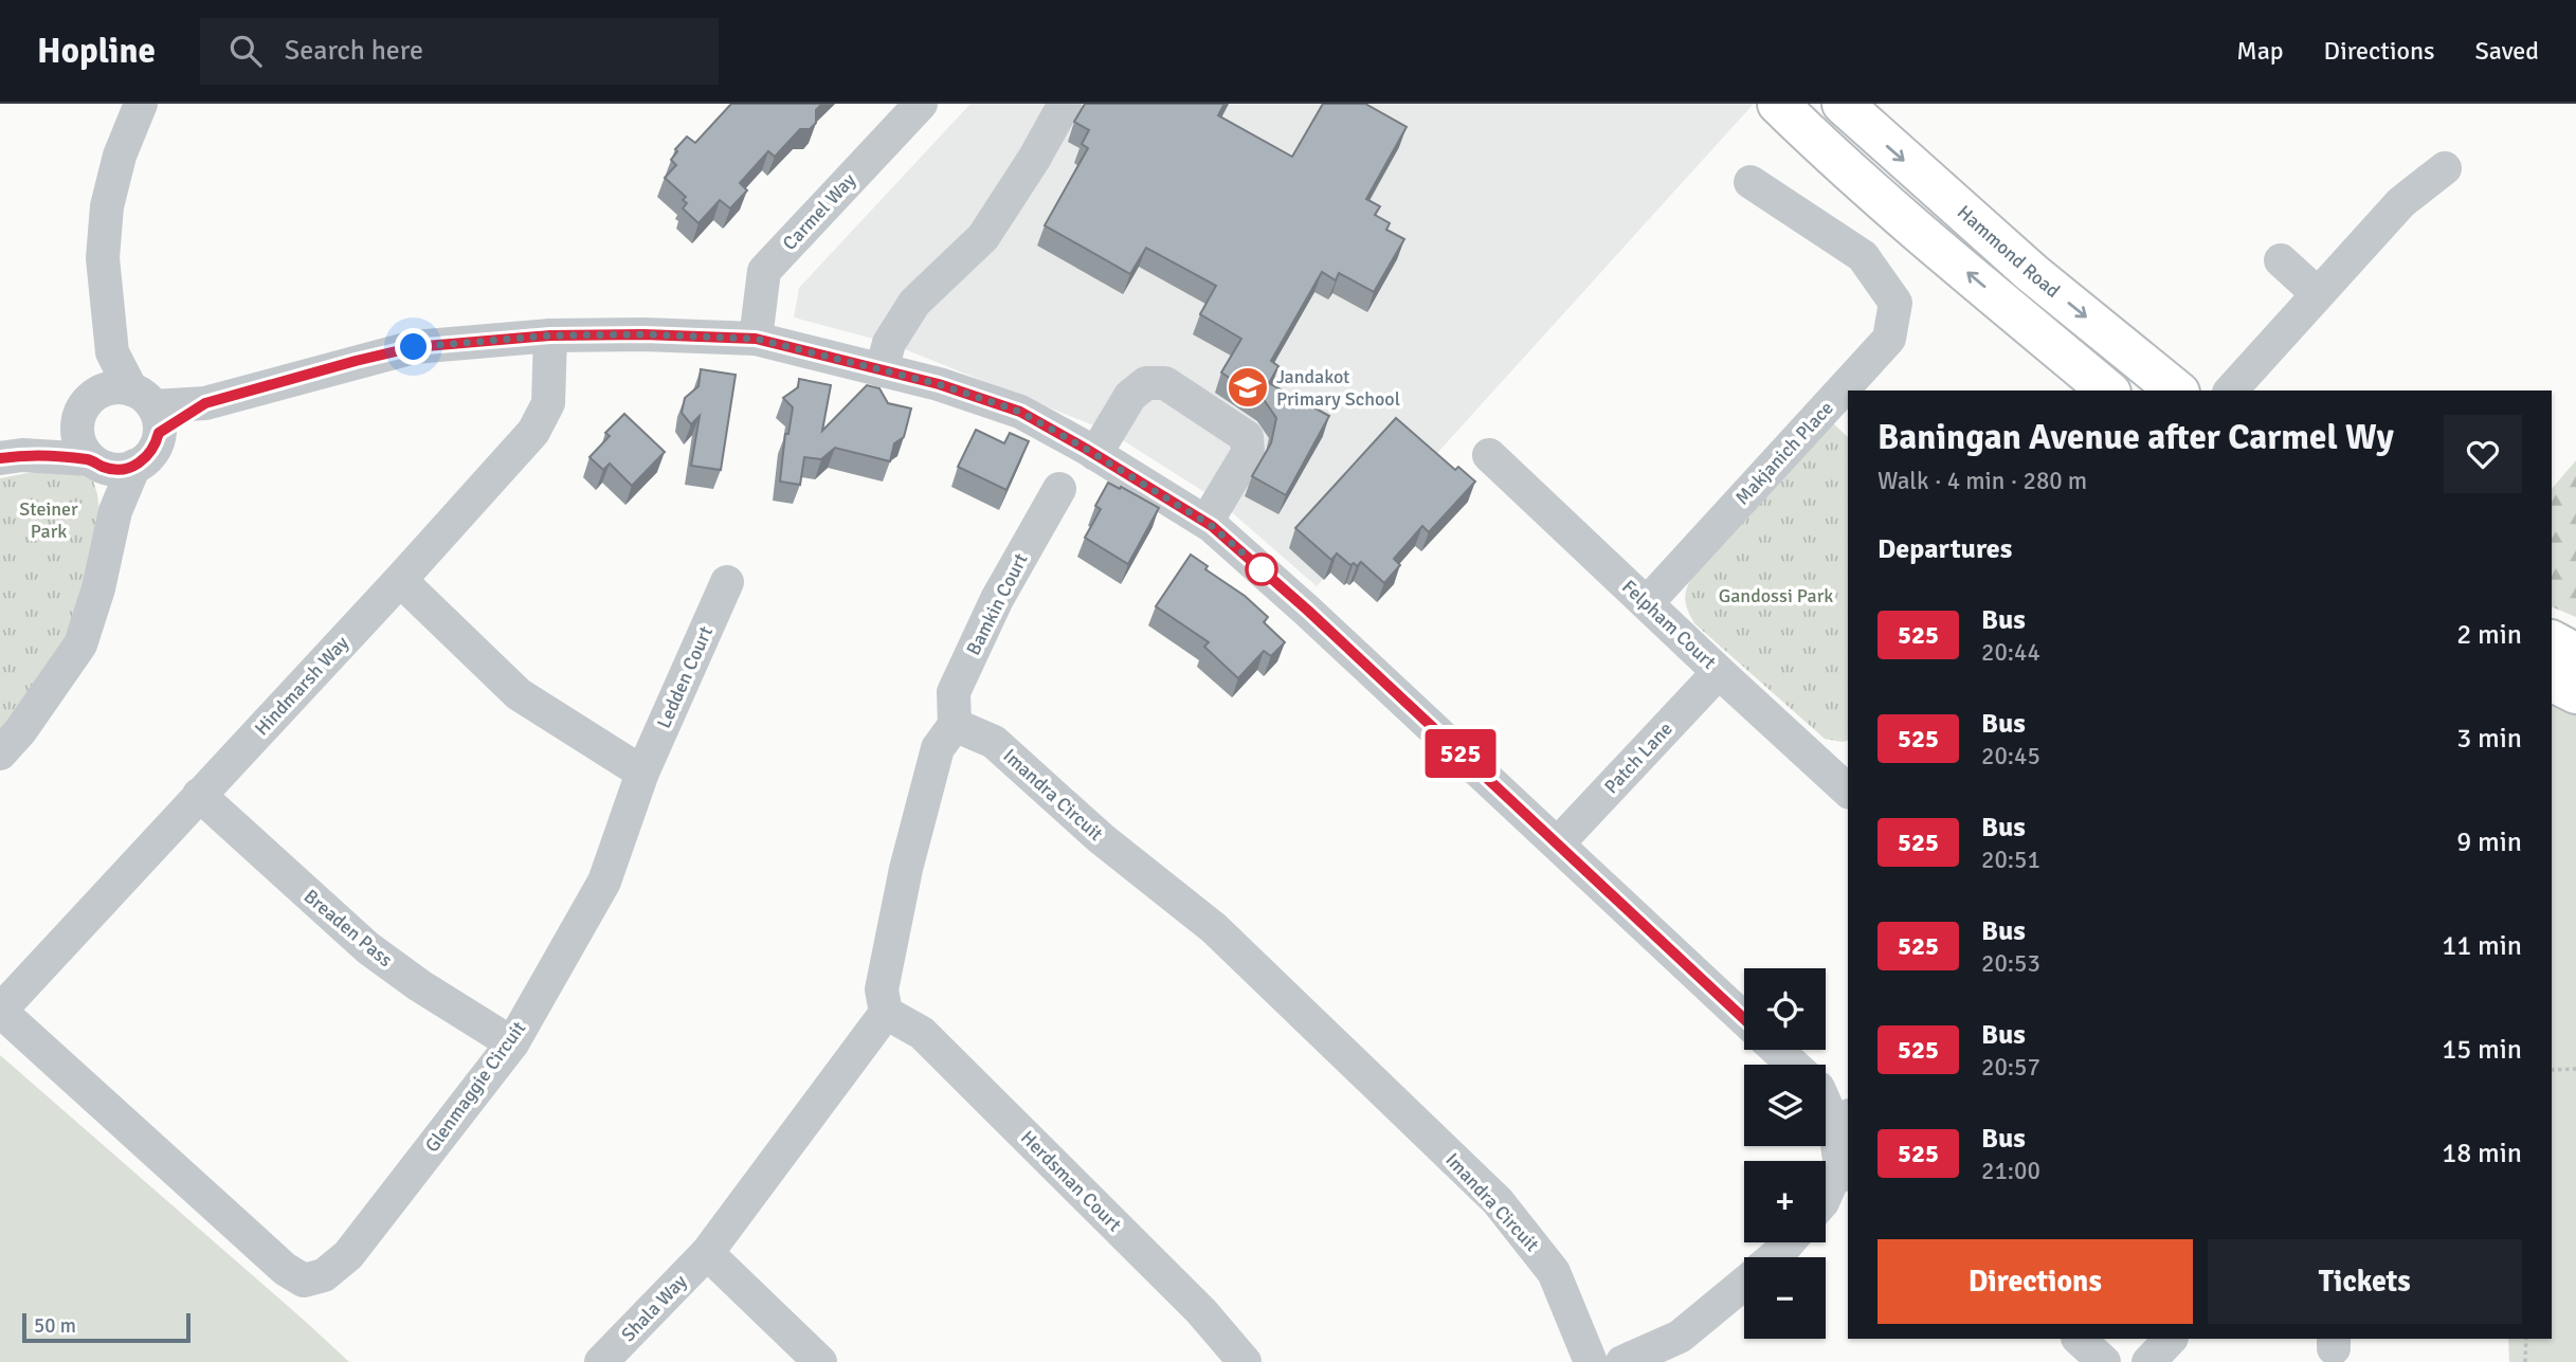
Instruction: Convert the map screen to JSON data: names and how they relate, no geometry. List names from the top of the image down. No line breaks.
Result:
{"streets":{"main road":["Hammond Road"],"street":["Carmel Way","Makjanich Place","Bamkin Court","Felpham Court","Ledden Court","Hindmarsh Way","Patch Lane","Imandra Circuit","Breaden Pass","Glenmaggie Circuit","Herdsman Court","Shala Way"]},"crossings":[["Makjanich Place","Felpham Court"],["Bamkin Court","Imandra Circuit"],["Felpham Court","Patch Lane"],["Ledden Court","Glenmaggie Circuit"],["Hindmarsh Way","Breaden Pass"],["Hindmarsh Way","Glenmaggie Circuit"],["Breaden Pass","Glenmaggie Circuit"]],"parks":["Steiner Park","Gandossi Park"],"places":{"school or university":["Jandakot Primary School"]},"lines":["bus line 525"],"scale_bar":"50 m","page":{"header":"Hopline","search":"Search here","nav":["Map","Directions","Saved"],"on_map":"525","heading":[["Baningan Avenue after Carmel Wy","Walk · 4 min · 280 m"],"Departures"],"list":[{"mark":"525","name":"Bus","note":"20:44","value":"2 min"},{"mark":"525","name":"Bus","note":"20:45","value":"3 min"},{"mark":"525","name":"Bus","note":"20:51","value":"9 min"},{"mark":"525","name":"Bus","note":"20:53","value":"11 min"},{"mark":"525","name":"Bus","note":"20:57","value":"15 min"},{"mark":"525","name":"Bus","note":"21:00","value":"18 min"}],"map_buttons":["+","−"],"buttons":["Directions","Tickets"],"scale":"50 m"}}
